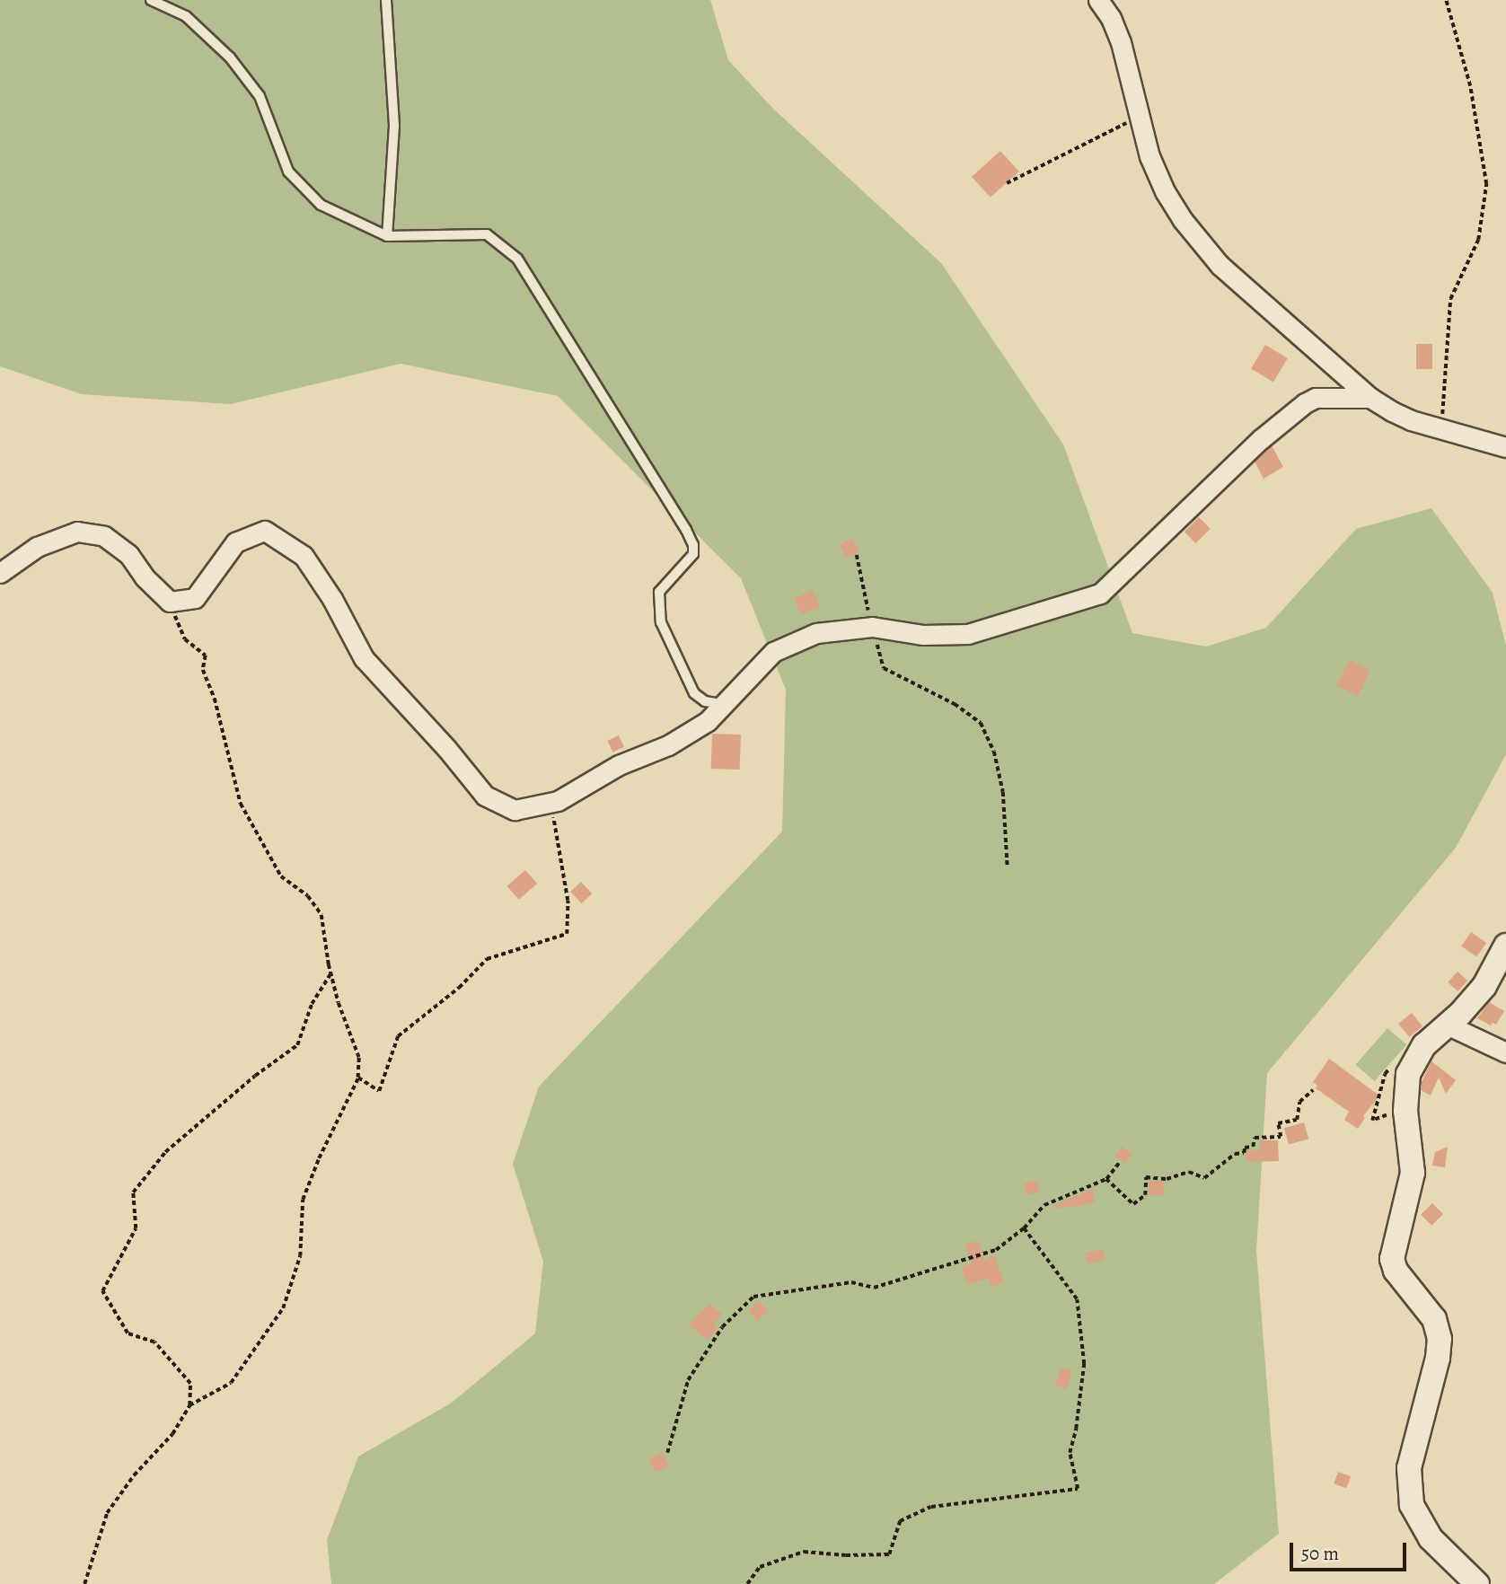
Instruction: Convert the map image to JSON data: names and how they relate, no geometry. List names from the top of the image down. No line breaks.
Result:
{"scale_bar":"50 m"}
